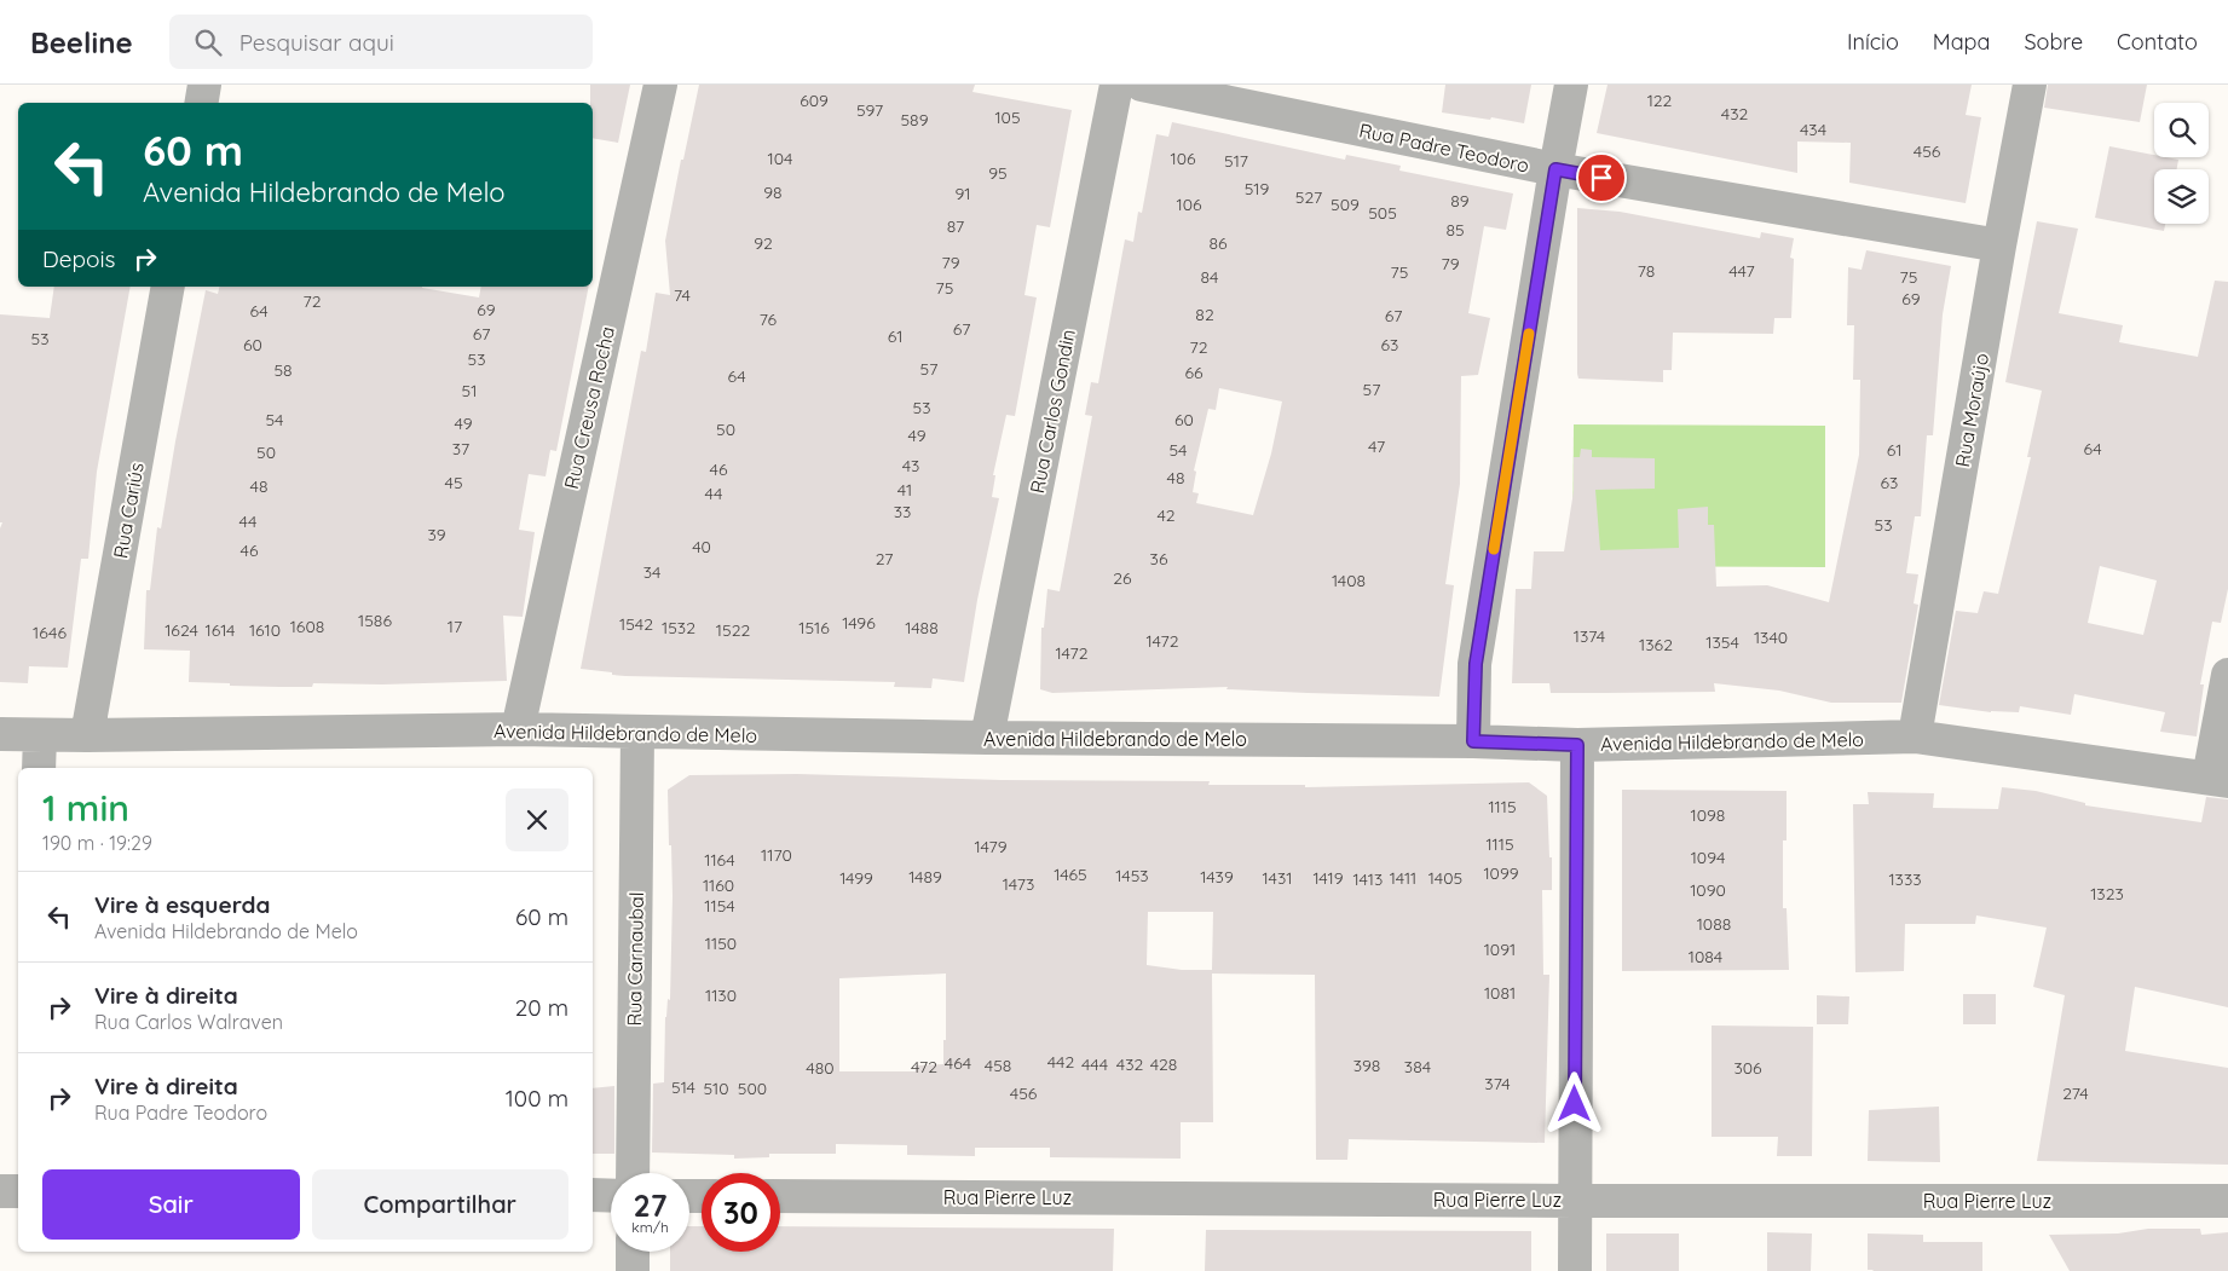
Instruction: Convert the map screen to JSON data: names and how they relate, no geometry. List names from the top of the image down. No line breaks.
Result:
{"streets":{"street":["Rua Padre Teodoro","Rua Creusa Rocha","Rua Moraújo","Rua Carlos Gondin","Rua Cariús","Avenida Hildebrando de Melo","Rua Carnaubal","Rua Pierre Luz"]},"crossings":[["Rua Padre Teodoro","Rua Moraújo"],["Rua Creusa Rocha","Avenida Hildebrando de Melo"],["Rua Moraújo","Avenida Hildebrando de Melo"],["Rua Carlos Gondin","Avenida Hildebrando de Melo"],["Rua Cariús","Avenida Hildebrando de Melo"],["Avenida Hildebrando de Melo","Rua Carnaubal"]],"house_numbers":["609","122","597","432","105","589","434","456","104","106","517","95","519","98","91","527","89","106","509","505","87","85","92","86","79","79","78","447","75","84","75","75","74","69","72","69","64","82","67","76","67","67","61","53","60","63","72","53","57","58","66","64","57","51","53","54","60","49","50","49","47","37","64","54","61","50","43","46","48","45","63","48","41","44","33","42","44","53","39","40","46","27","36","34","26","1408","1586","1496","1542","1608","17","1532","1516","1488","1624","1614","1610","1522","1646","1374","1340","1472","1354","1362","1472","1115","1098","1115","1479","1170","1094","1164","1099","1465","1453","1489","1439","1499","1431","1419","1411","1405","1413","1333","1473","1160","1090","1323","1154","1088","1150","1091","1084","1081","1130","442","464","444","432","428","458","398","472","384","480","306","374","514","510","500","456","274"],"page":{"header":"Beeline","search":"Pesquisar aqui","nav":["Início","Mapa","Sobre","Contato"],"turn":["60 m","Avenida Hildebrando de Melo"],"then":"Depois","heading":["1 min","190 m · 19:29"],"list":[{"name":"Vire à esquerda","note":"Avenida Hildebrando de Melo","value":"60 m"},{"name":"Vire à direita","note":"Rua Carlos Walraven","value":"20 m"},{"name":"Vire à direita","note":"Rua Padre Teodoro","value":"100 m"}],"buttons":["Sair","Compartilhar"],"speed":"27 km/h","limit":"30"}}
